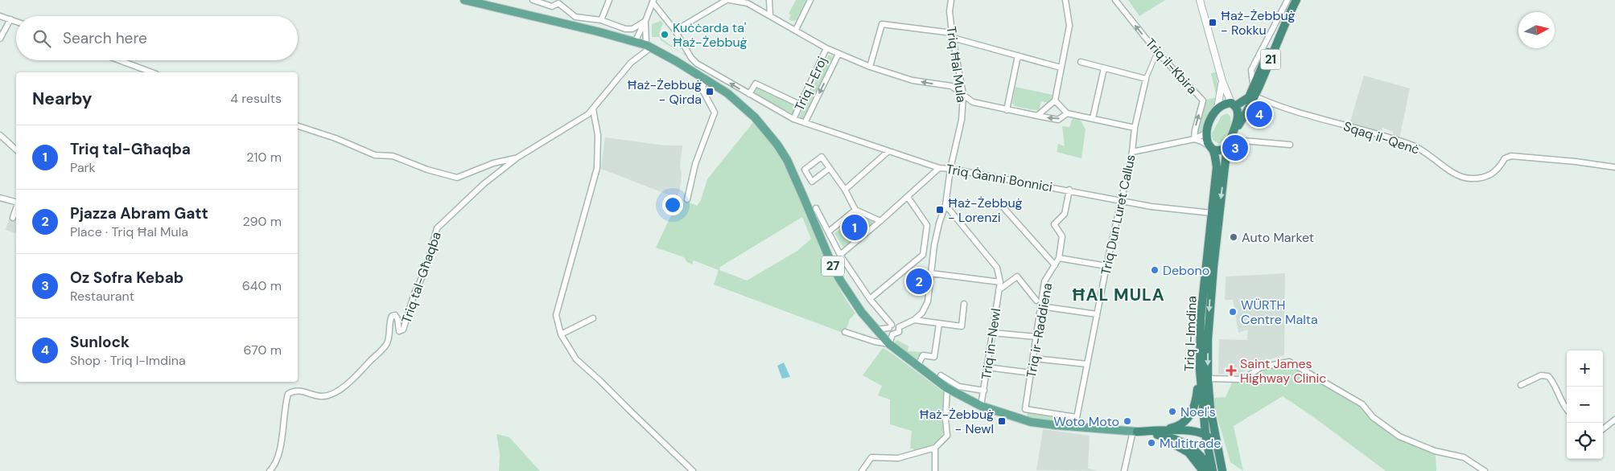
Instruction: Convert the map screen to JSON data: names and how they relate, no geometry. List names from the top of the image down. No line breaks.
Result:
{"streets":{"highway":["21","27","Triq l-Imdina"],"street":["Triq Ħal Mula","Triq il-Kbira","Triq l-Eroj","Sqaq il-Qenċ","Triq Ġanni Bonnici","Triq Dun Luret Callus","Triq tal-Għaqba","Triq ir-Raddiena","Triq in-Newl"]},"crossings":[["Triq Ħal Mula","Triq Ġanni Bonnici"],["Triq il-Kbira","Triq Dun Luret Callus"],["Triq l-Eroj","Triq Ġanni Bonnici"],["Sqaq il-Qenċ","Triq l-Imdina"],["Triq Ġanni Bonnici","Triq Dun Luret Callus"],["Triq Ġanni Bonnici","Triq ir-Raddiena"],["Triq Ġanni Bonnici","Triq l-Imdina"],["Triq Dun Luret Callus","27"],["Triq Dun Luret Callus","Triq ir-Raddiena"],["27","Triq tal-Għaqba"],["27","Triq ir-Raddiena"],["27","Triq l-Imdina"],["27","Triq in-Newl"]],"districts":["ĦAL MULA"],"places":{"transit":["Ħaż-Żebbuġ - Rokku","Ħaż-Żebbuġ - Qirda","Ħaż-Żebbuġ - Lorenzi","Ħaż-Żebbuġ - Newl"],"other":["Kuċċarda ta' Ħaż-Żebbuġ","Auto Market","Debono","WÜRTH Centre Malta","Noel's","Woto Moto","Multitrade"],"health":["Saint James Highway Clinic"]},"north":"right","page":{"search":"Search here","heading":["Nearby","4 results"],"pins":["4","3","1","2"],"list":[{"mark":"1","name":"Triq tal-Għaqba","note":"Park","value":"210 m"},{"mark":"2","name":"Pjazza Abram Gatt","note":"Place · Triq Ħal Mula","value":"290 m"},{"mark":"3","name":"Oz Sofra Kebab","note":"Restaurant","value":"640 m"},{"mark":"4","name":"Sunlock","note":"Shop · Triq l-Imdina","value":"670 m"}],"map_buttons":["+","−"]}}
